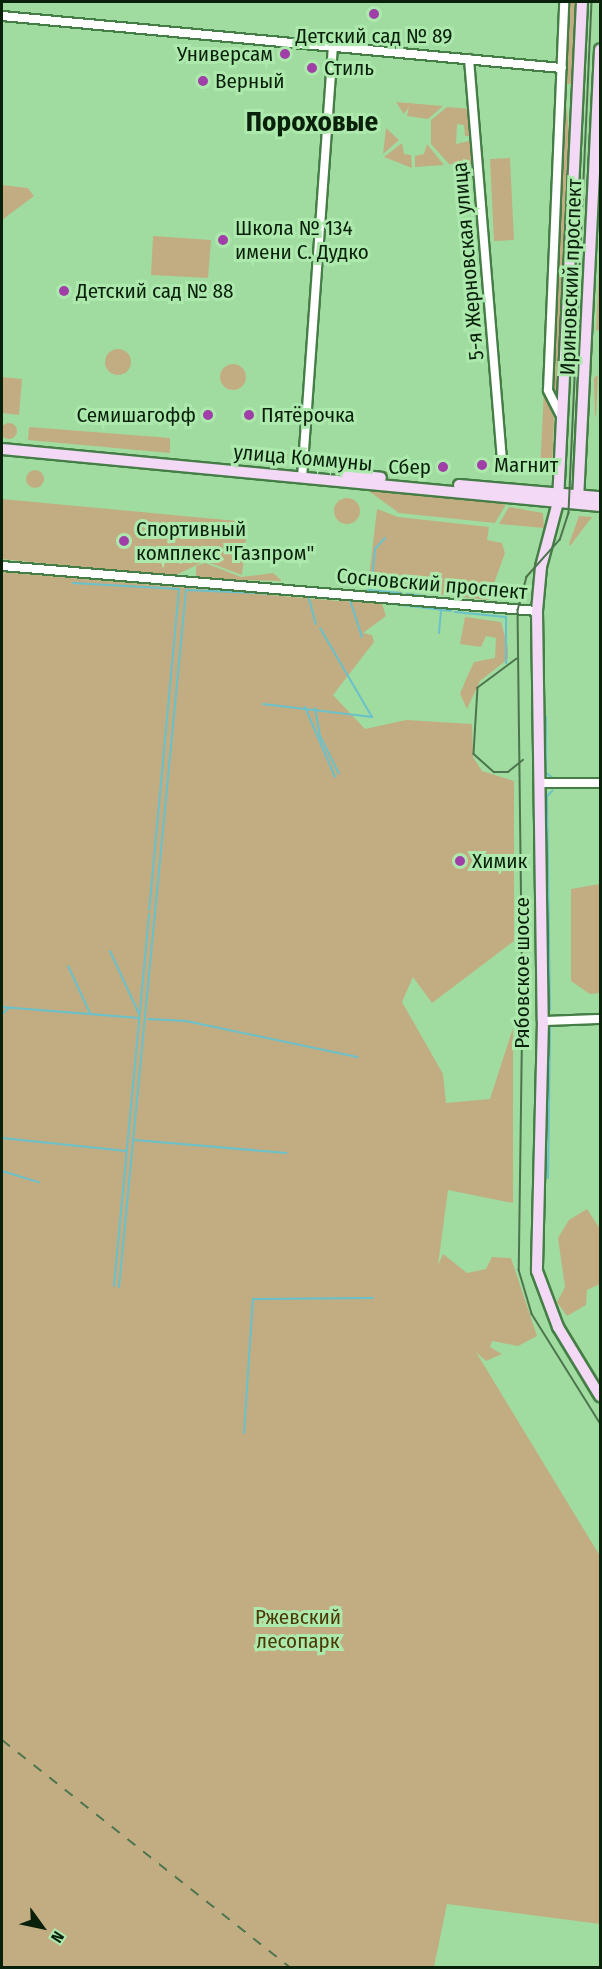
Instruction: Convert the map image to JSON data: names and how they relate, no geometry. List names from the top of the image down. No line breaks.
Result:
{"streets":{"main road":["Ириновский проспект","улица Коммуны","Рябовское шоссе"],"street":["5-я Жерновская улица","Сосновский проспект"]},"crossings":[["Ириновский проспект","улица Коммуны"],["Ириновский проспект","Рябовское шоссе"],["улица Коммуны","Рябовское шоссе"],["Сосновский проспект","Рябовское шоссе"]],"districts":["Пороховые"],"parks":["Ржевский лесопарк"],"places":["Детский сад № 89","Универсам","Стиль","Верный","Школа № 134 имени С. Дудко","Детский сад № 88","Семишагофф","Пятёрочка","Магнит","Сбер","Cпортивный комплекс \"Газпром\"","Химик"],"north":"bottom right"}
